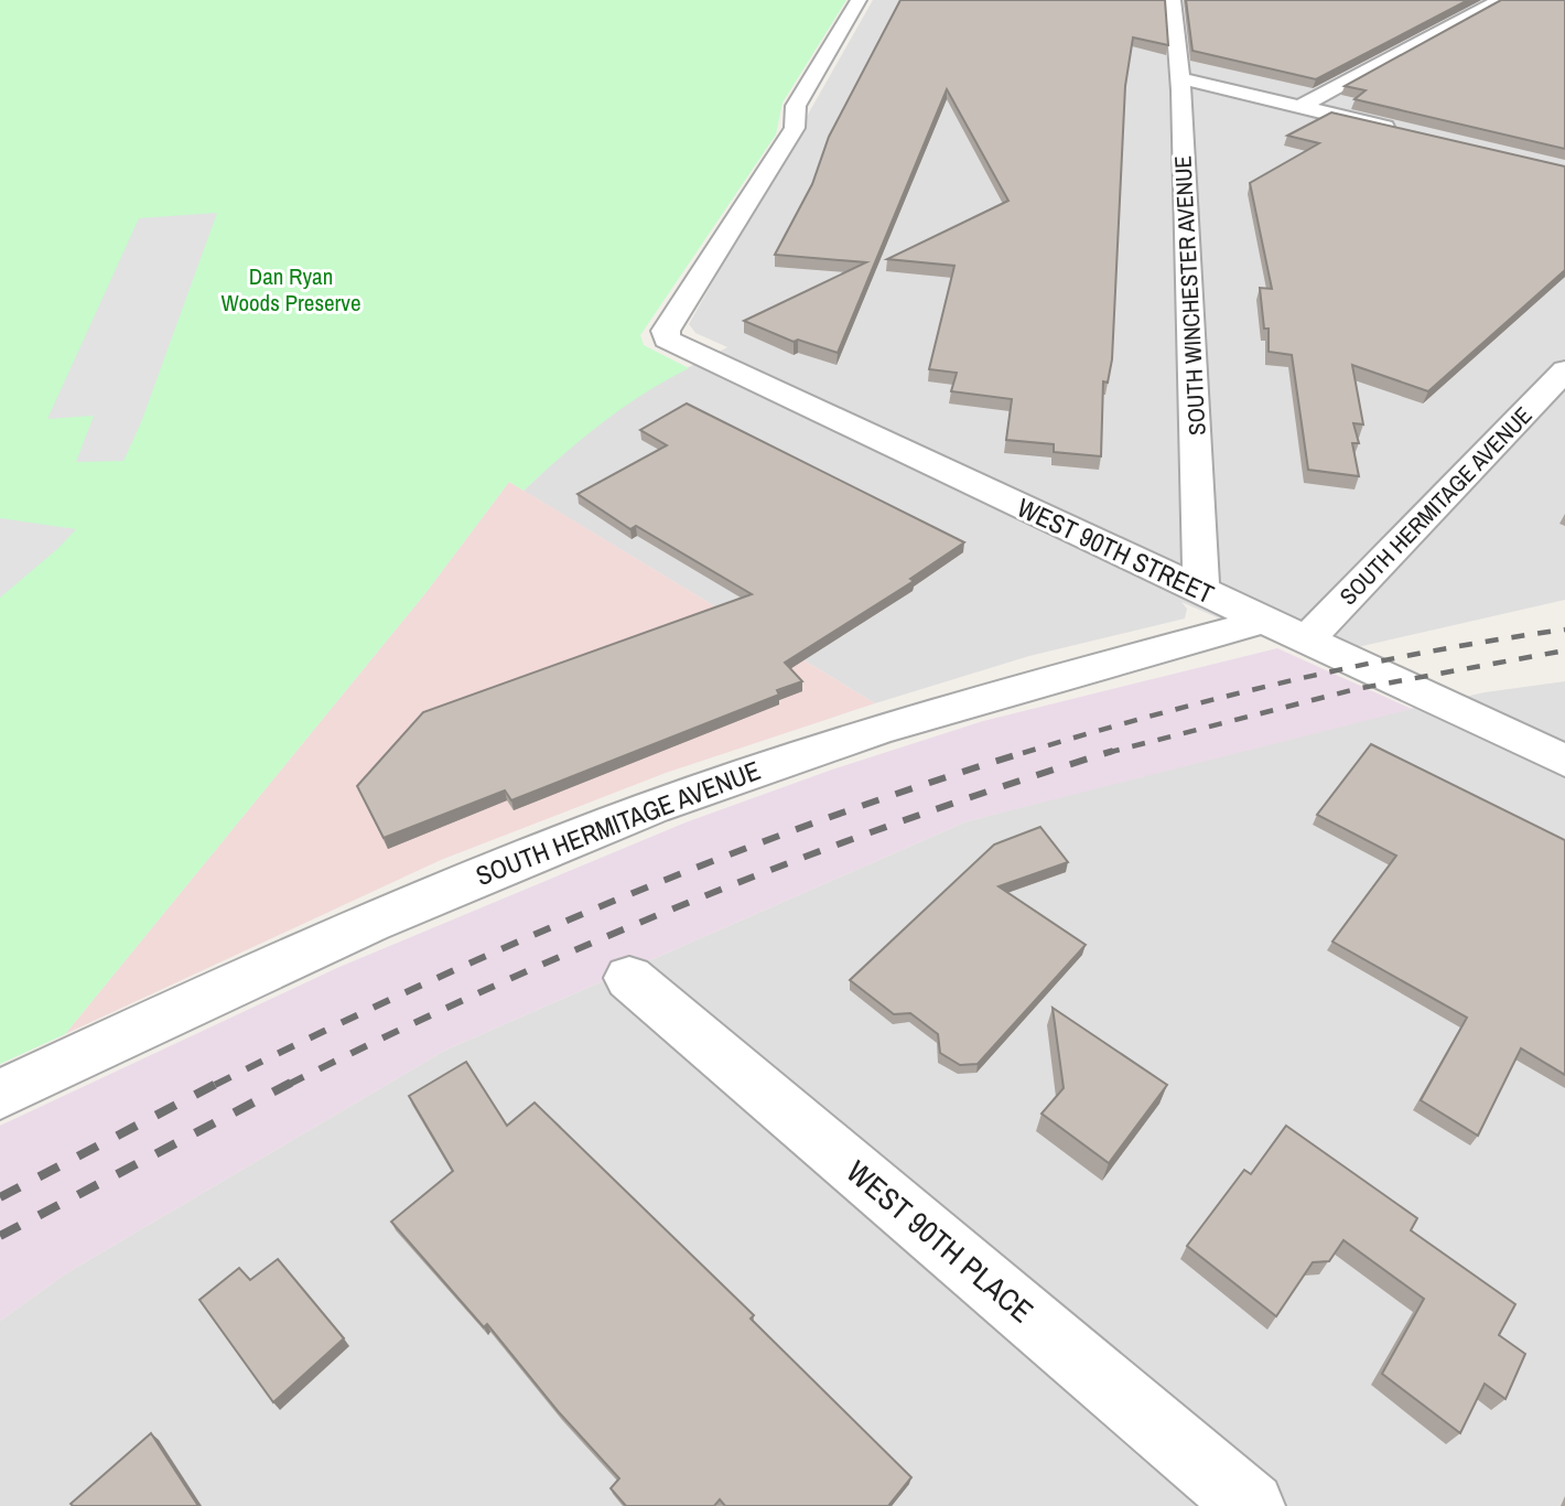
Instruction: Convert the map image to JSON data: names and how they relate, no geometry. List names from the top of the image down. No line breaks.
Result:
{"streets":{"street":["SOUTH WINCHESTER AVENUE","SOUTH HERMITAGE AVENUE","WEST 90TH STREET","WEST 90TH PLACE"]},"crossings":[["SOUTH WINCHESTER AVENUE","WEST 90TH STREET"],["SOUTH HERMITAGE AVENUE","WEST 90TH STREET"]],"parks":["Dan Ryan Woods Preserve"]}
